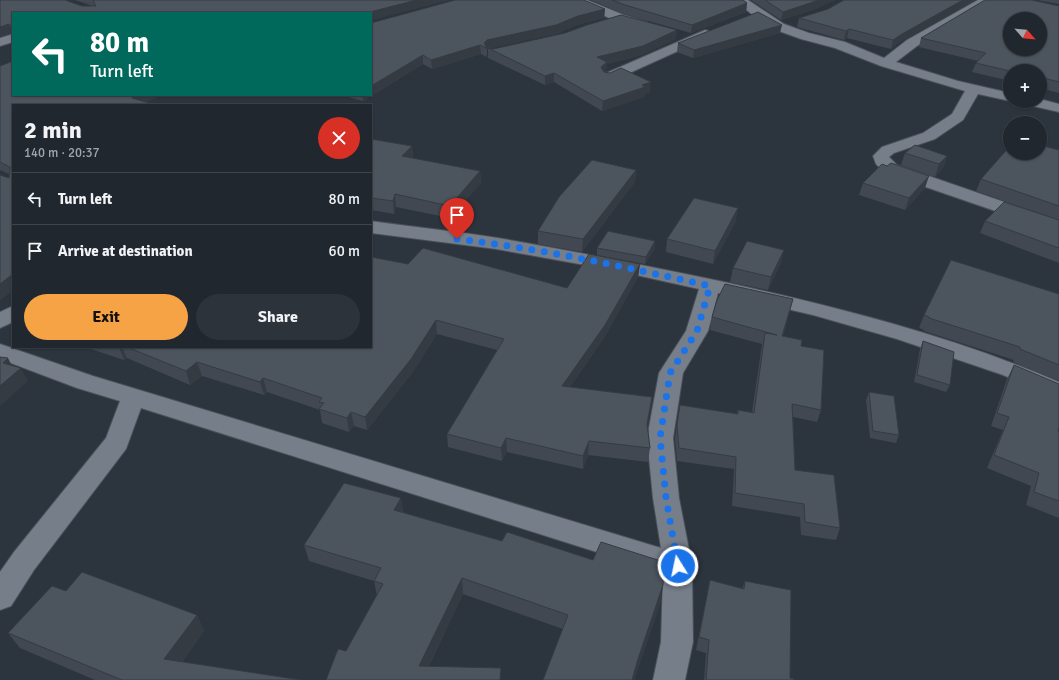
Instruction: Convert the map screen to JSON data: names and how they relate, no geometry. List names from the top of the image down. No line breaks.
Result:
{"north":"bottom right","page":{"map_buttons":["+","−"],"turn":["80 m","Turn left"],"heading":["2 min","140 m · 20:37"],"list":[{"name":"Turn left","value":"80 m"},{"name":"Arrive at destination","value":"60 m"}],"buttons":["Exit","Share"]}}
